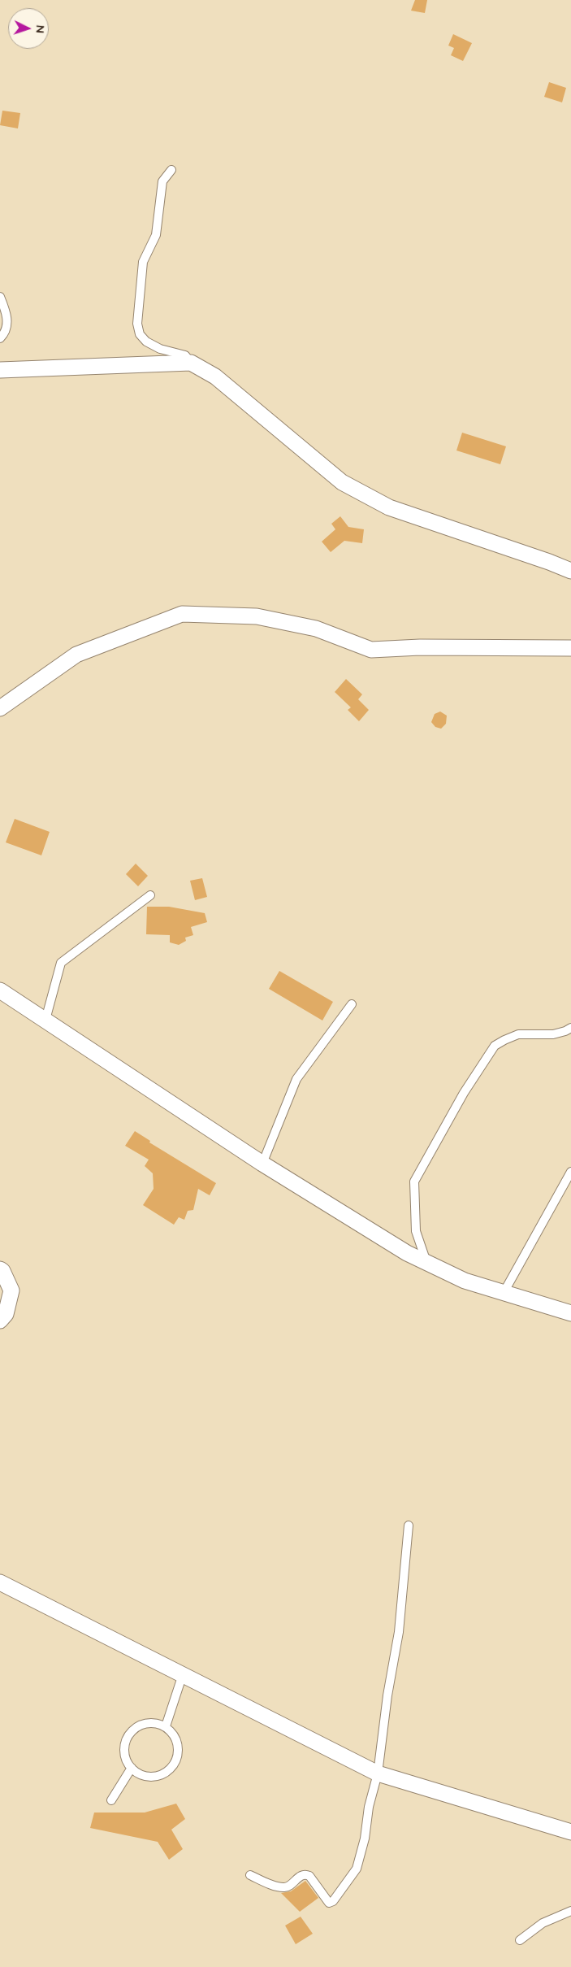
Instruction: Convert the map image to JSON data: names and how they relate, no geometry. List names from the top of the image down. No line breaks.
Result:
{"north":"right"}
